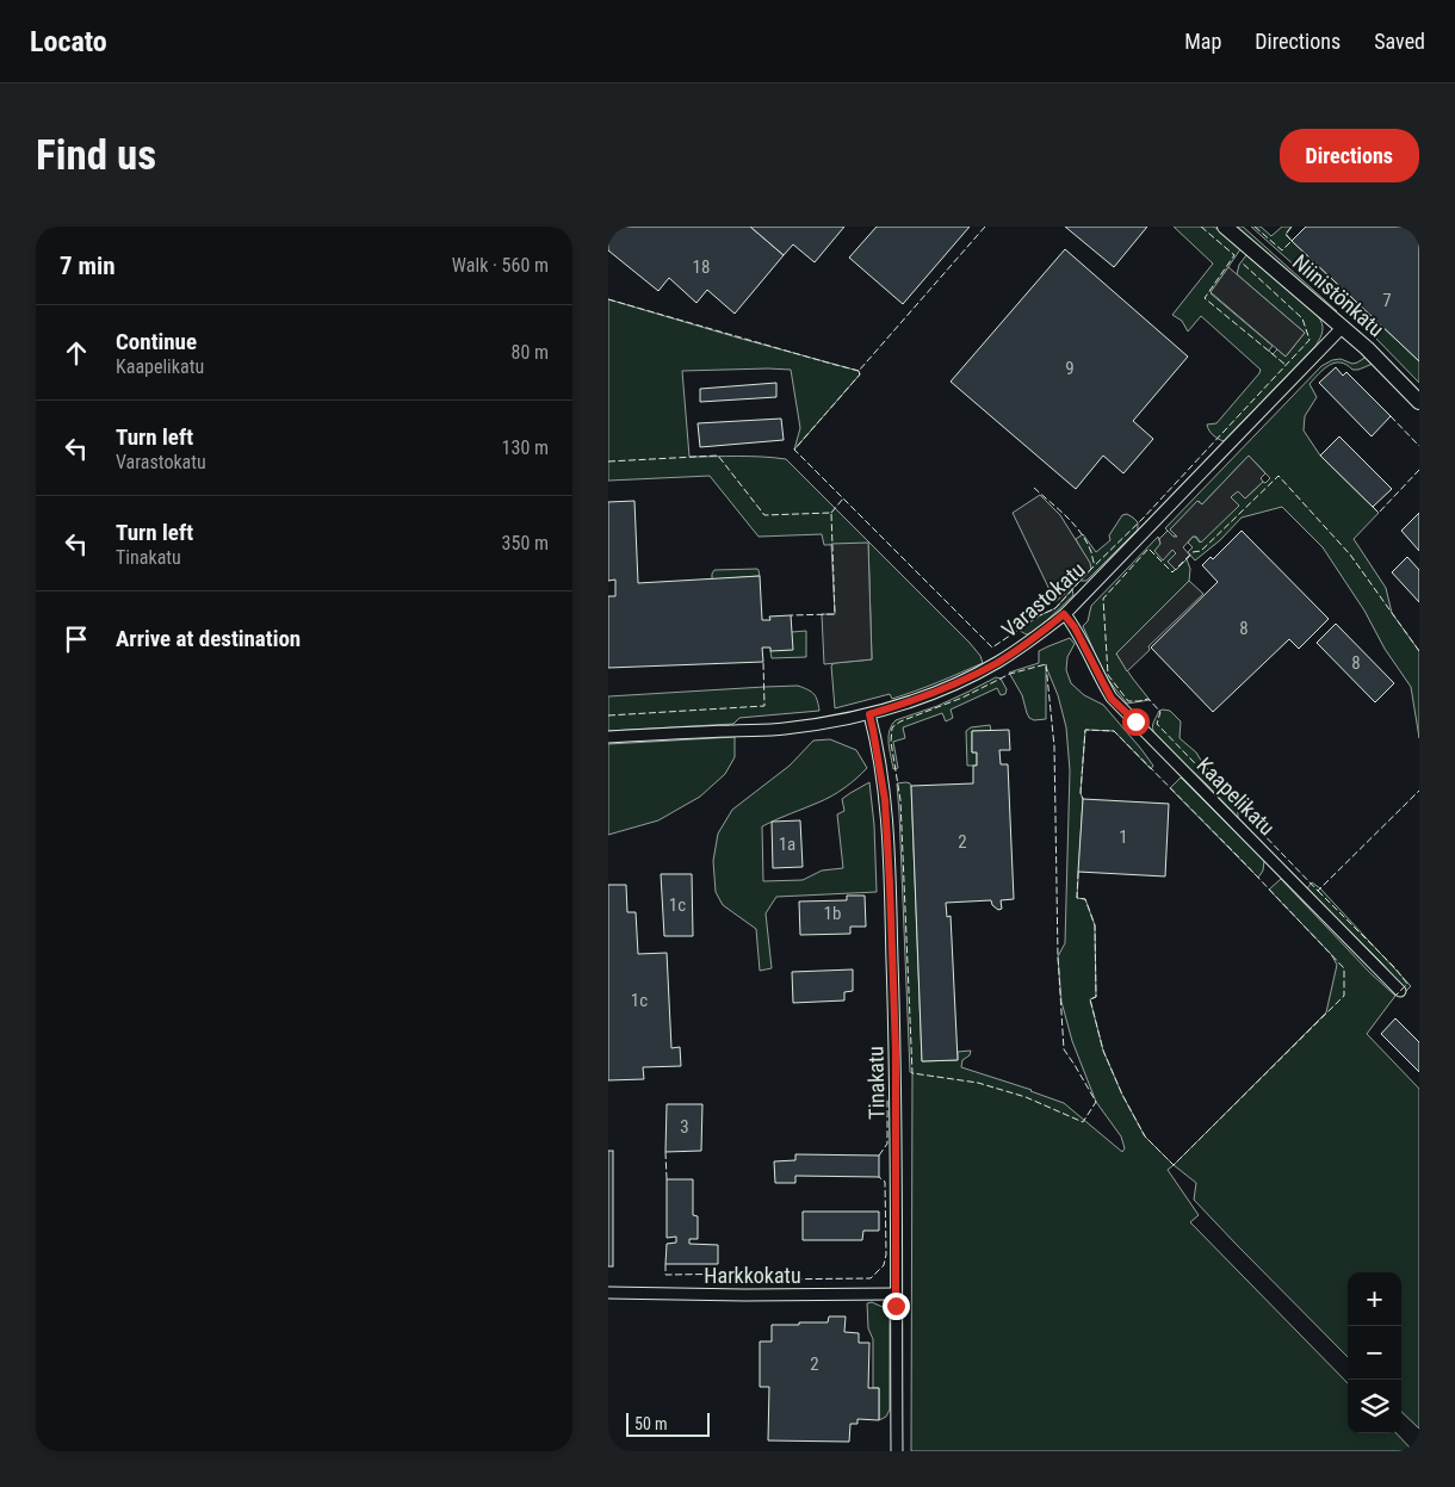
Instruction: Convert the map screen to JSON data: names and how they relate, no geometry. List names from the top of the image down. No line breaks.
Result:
{"streets":{"street":["Niinistönkatu","Varastokatu","Kaapelikatu","Tinakatu","Harkkokatu"]},"crossings":[["Niinistönkatu","Varastokatu"],["Varastokatu","Kaapelikatu"],["Varastokatu","Tinakatu"],["Tinakatu","Harkkokatu"]],"house_numbers":["18","7","9","8","8","1","2","1a","1c","1b","1c","3","2"],"scale_bar":"50 m","page":{"header":"Locato","nav":["Map","Directions","Saved"],"buttons":"Directions","title":"Find us","heading":["7 min","Walk · 560 m"],"list":[["Continue","Kaapelikatu","80 m"],["Turn left","Varastokatu","130 m"],["Turn left","Tinakatu","350 m"],"Arrive at destination"],"map_buttons":["+","−"],"scale":"50 m"}}
